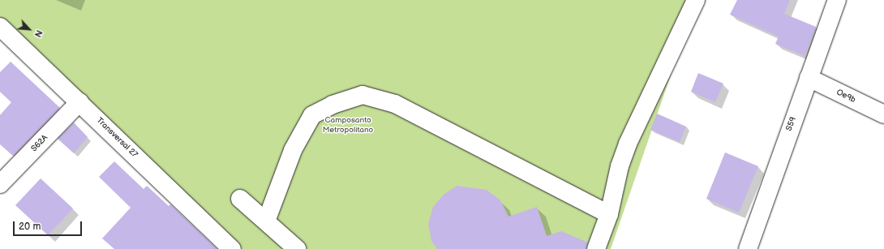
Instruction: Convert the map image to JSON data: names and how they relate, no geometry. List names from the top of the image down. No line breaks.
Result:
{"streets":{"street":["Oe9b","S59","Transversal 27","S62A"]},"crossings":[["Oe9b","S59"],["Transversal 27","S62A"]],"parks":["Camposanto Metropolitano"],"scale_bar":"20 m","north":"bottom right"}
